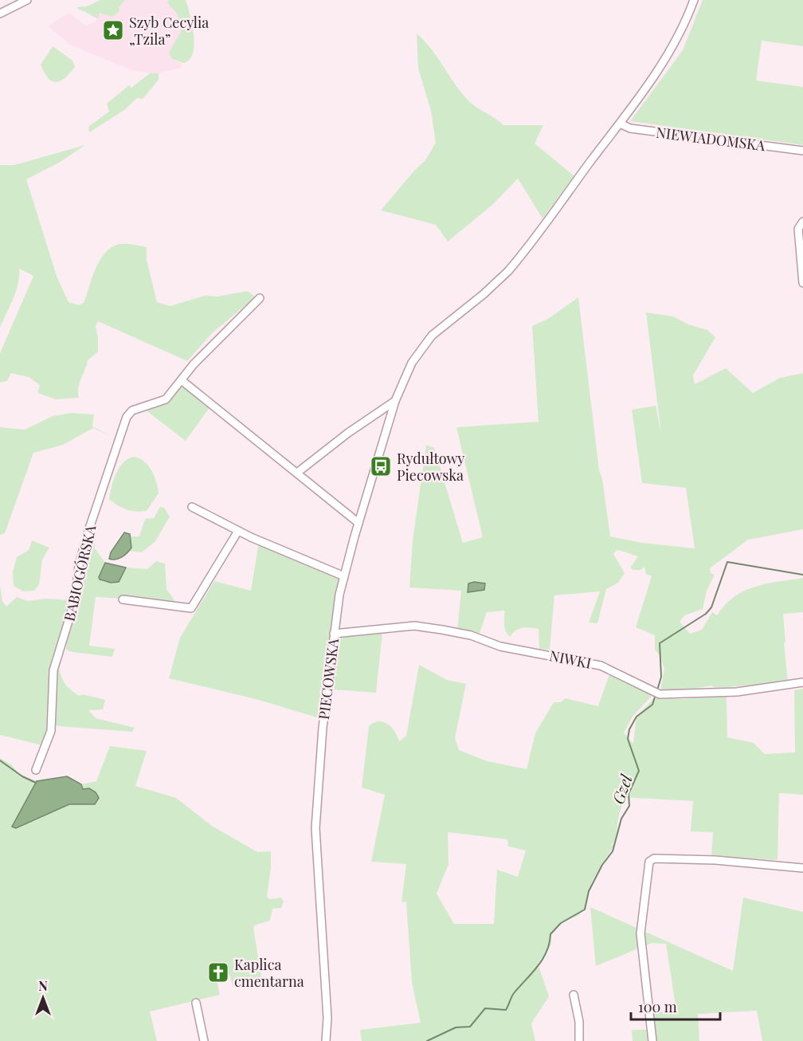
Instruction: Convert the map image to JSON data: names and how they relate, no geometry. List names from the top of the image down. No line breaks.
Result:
{"streets":{"street":["NIEWIADOMSKA","BABIOGÓRSKA","NIWKI","PIECOWSKA"]},"crossings":[["NIEWIADOMSKA","PIECOWSKA"],["NIWKI","PIECOWSKA"]],"water":["Gzel"],"places":{"place":["Szyb Cecylia „Tzila”"],"bus stop":["Rydułtowy Piecowska"],"church":["Kaplica cmentarna"]},"scale_bar":"100 m","north":"top"}
